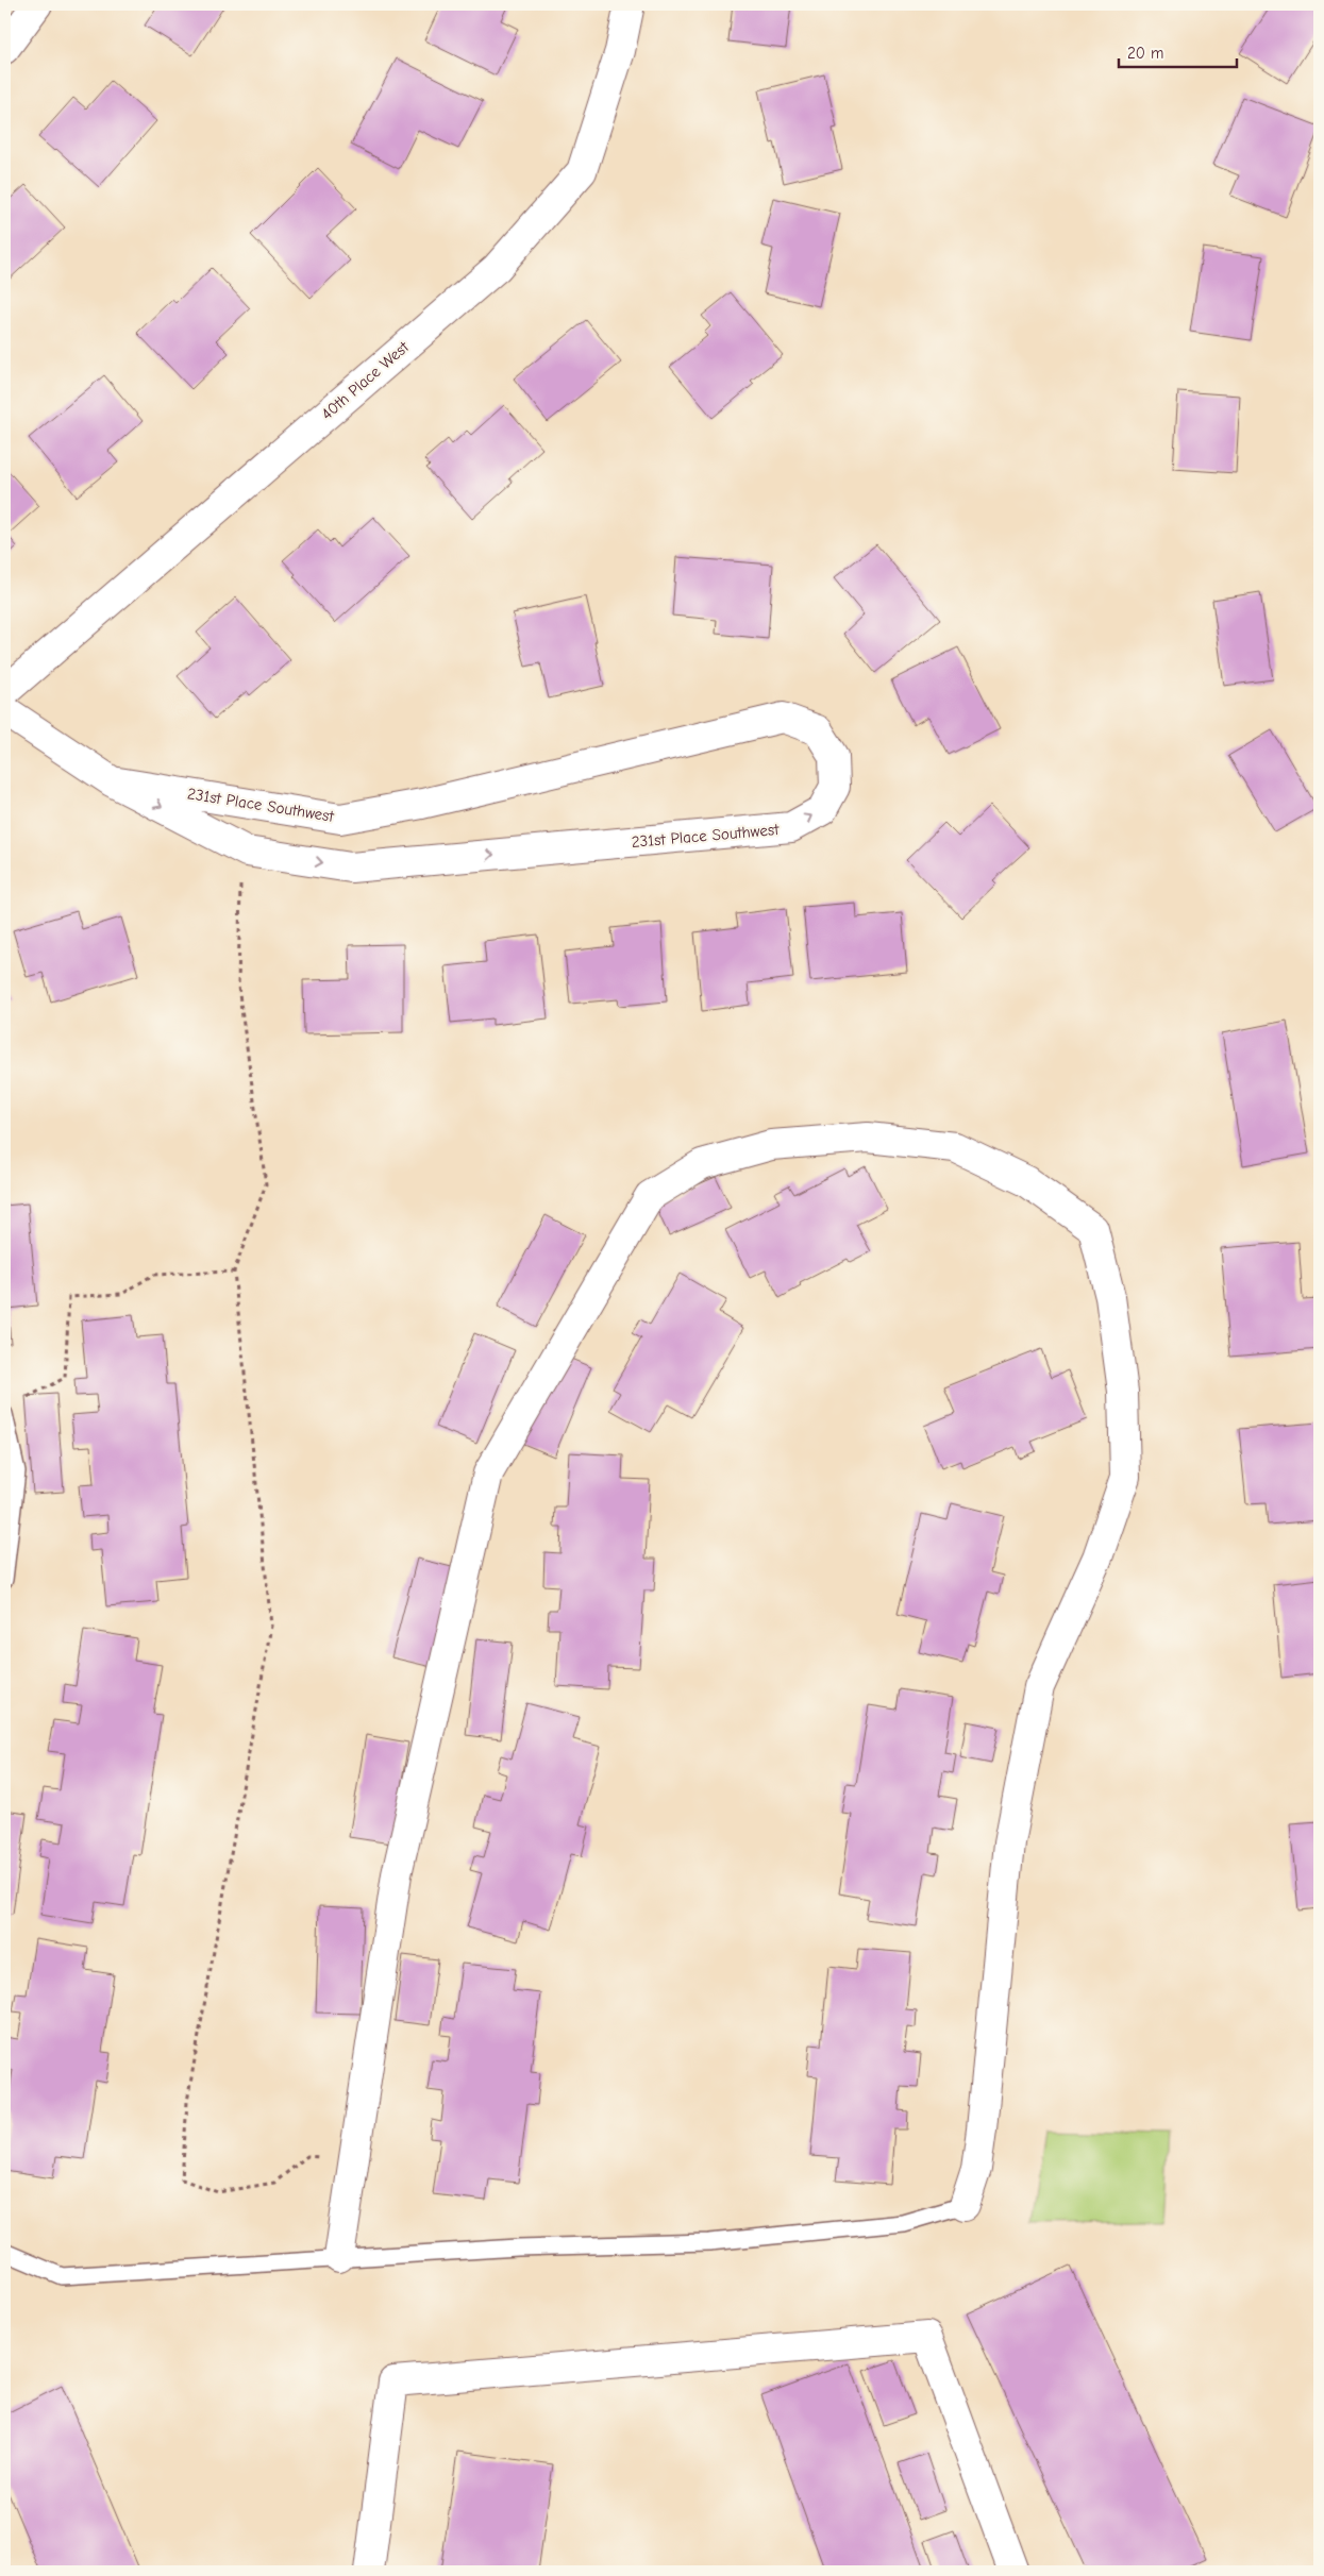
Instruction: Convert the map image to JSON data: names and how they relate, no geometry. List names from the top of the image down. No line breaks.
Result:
{"streets":{"street":["40th Place West","231st Place Southwest"]},"scale_bar":"20 m"}
